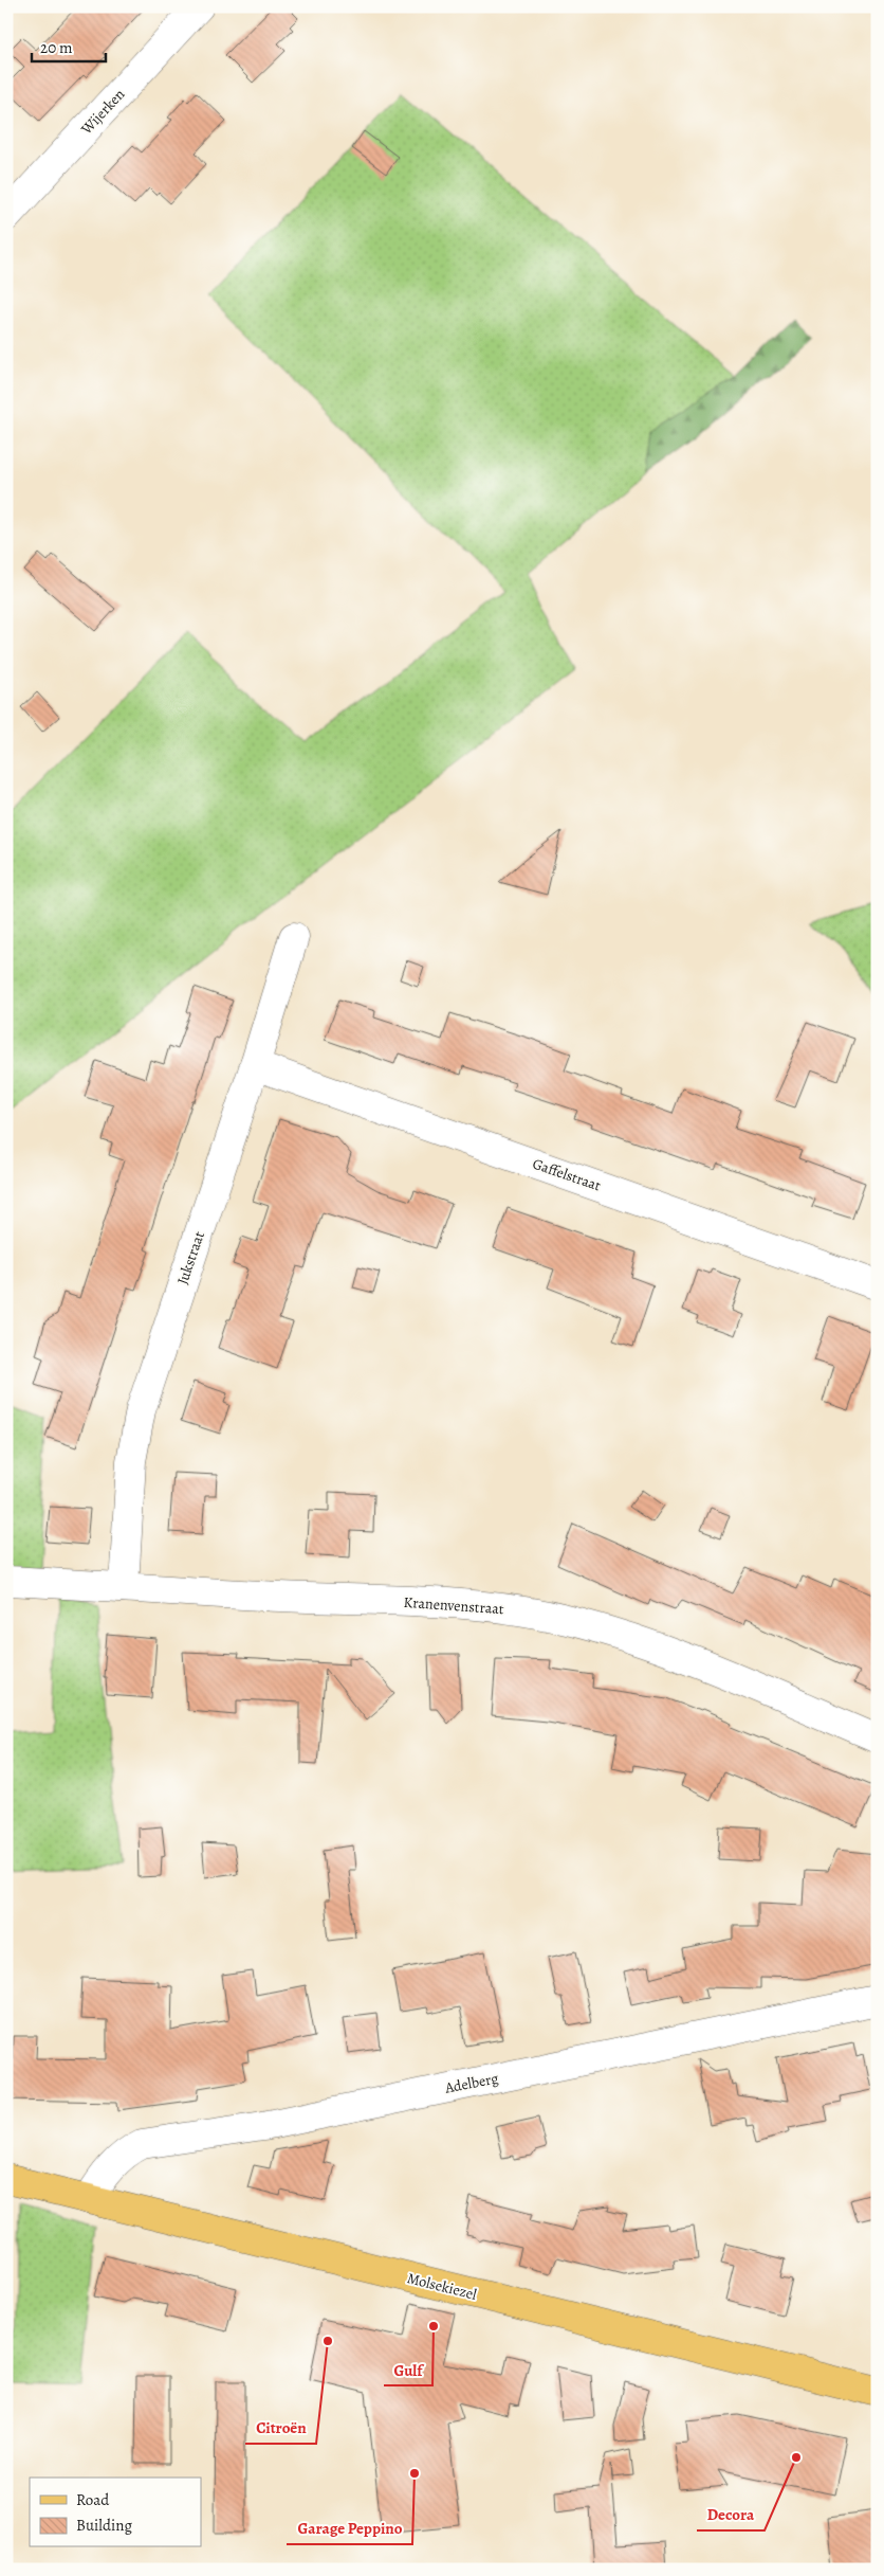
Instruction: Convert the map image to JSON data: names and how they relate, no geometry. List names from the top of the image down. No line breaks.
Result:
{"streets":{"main road":["Molsekiezel"],"street":["Wijerken","Gaffelstraat","Jukstraat","Kranenvenstraat","Adelberg"]},"crossings":[["Gaffelstraat","Jukstraat"],["Jukstraat","Kranenvenstraat"],["Adelberg","Molsekiezel"]],"places":["Gulf","Citroën","Decora","Garage Peppino"],"legend":["Road","Building"],"scale_bar":"20 m"}
